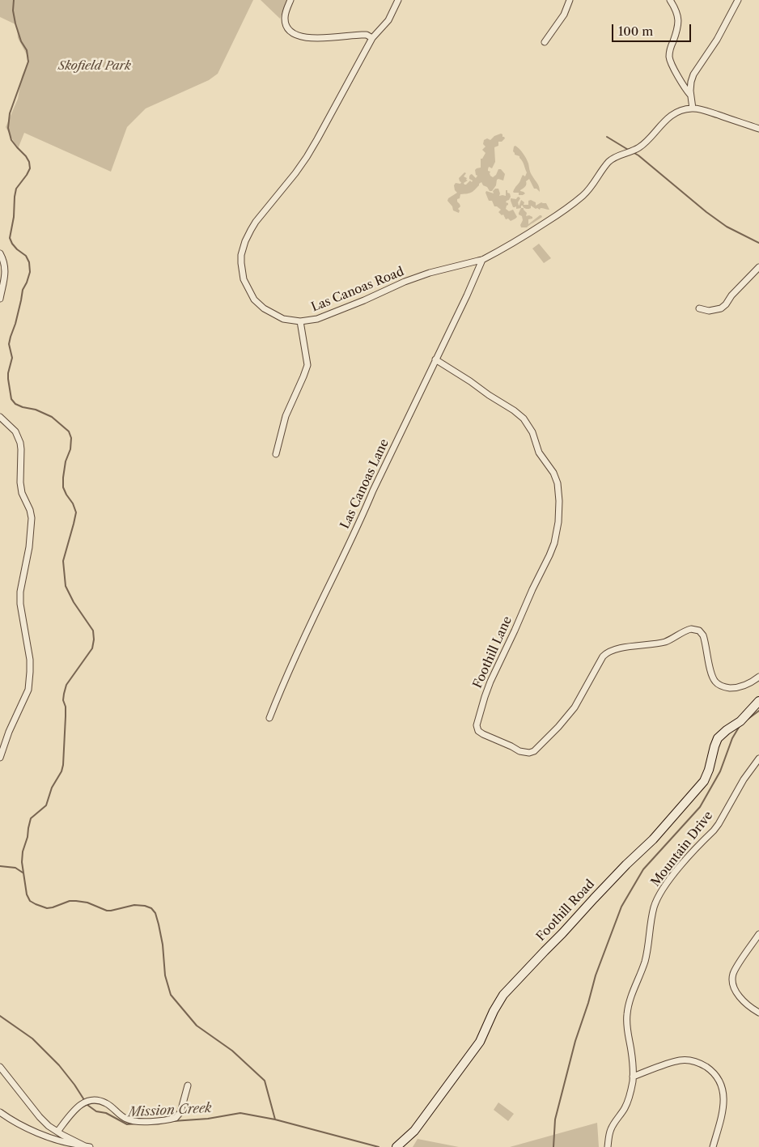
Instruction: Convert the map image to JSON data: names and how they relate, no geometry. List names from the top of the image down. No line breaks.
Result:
{"streets":{"main road":["Foothill Road"],"street":["Las Canoas Road","Las Canoas Lane","Foothill Lane","Mountain Drive"]},"crossings":[["Las Canoas Road","Las Canoas Lane"],["Las Canoas Lane","Foothill Lane"]],"water":["Mission Creek"],"parks":["Skofield Park"],"scale_bar":"100 m"}
